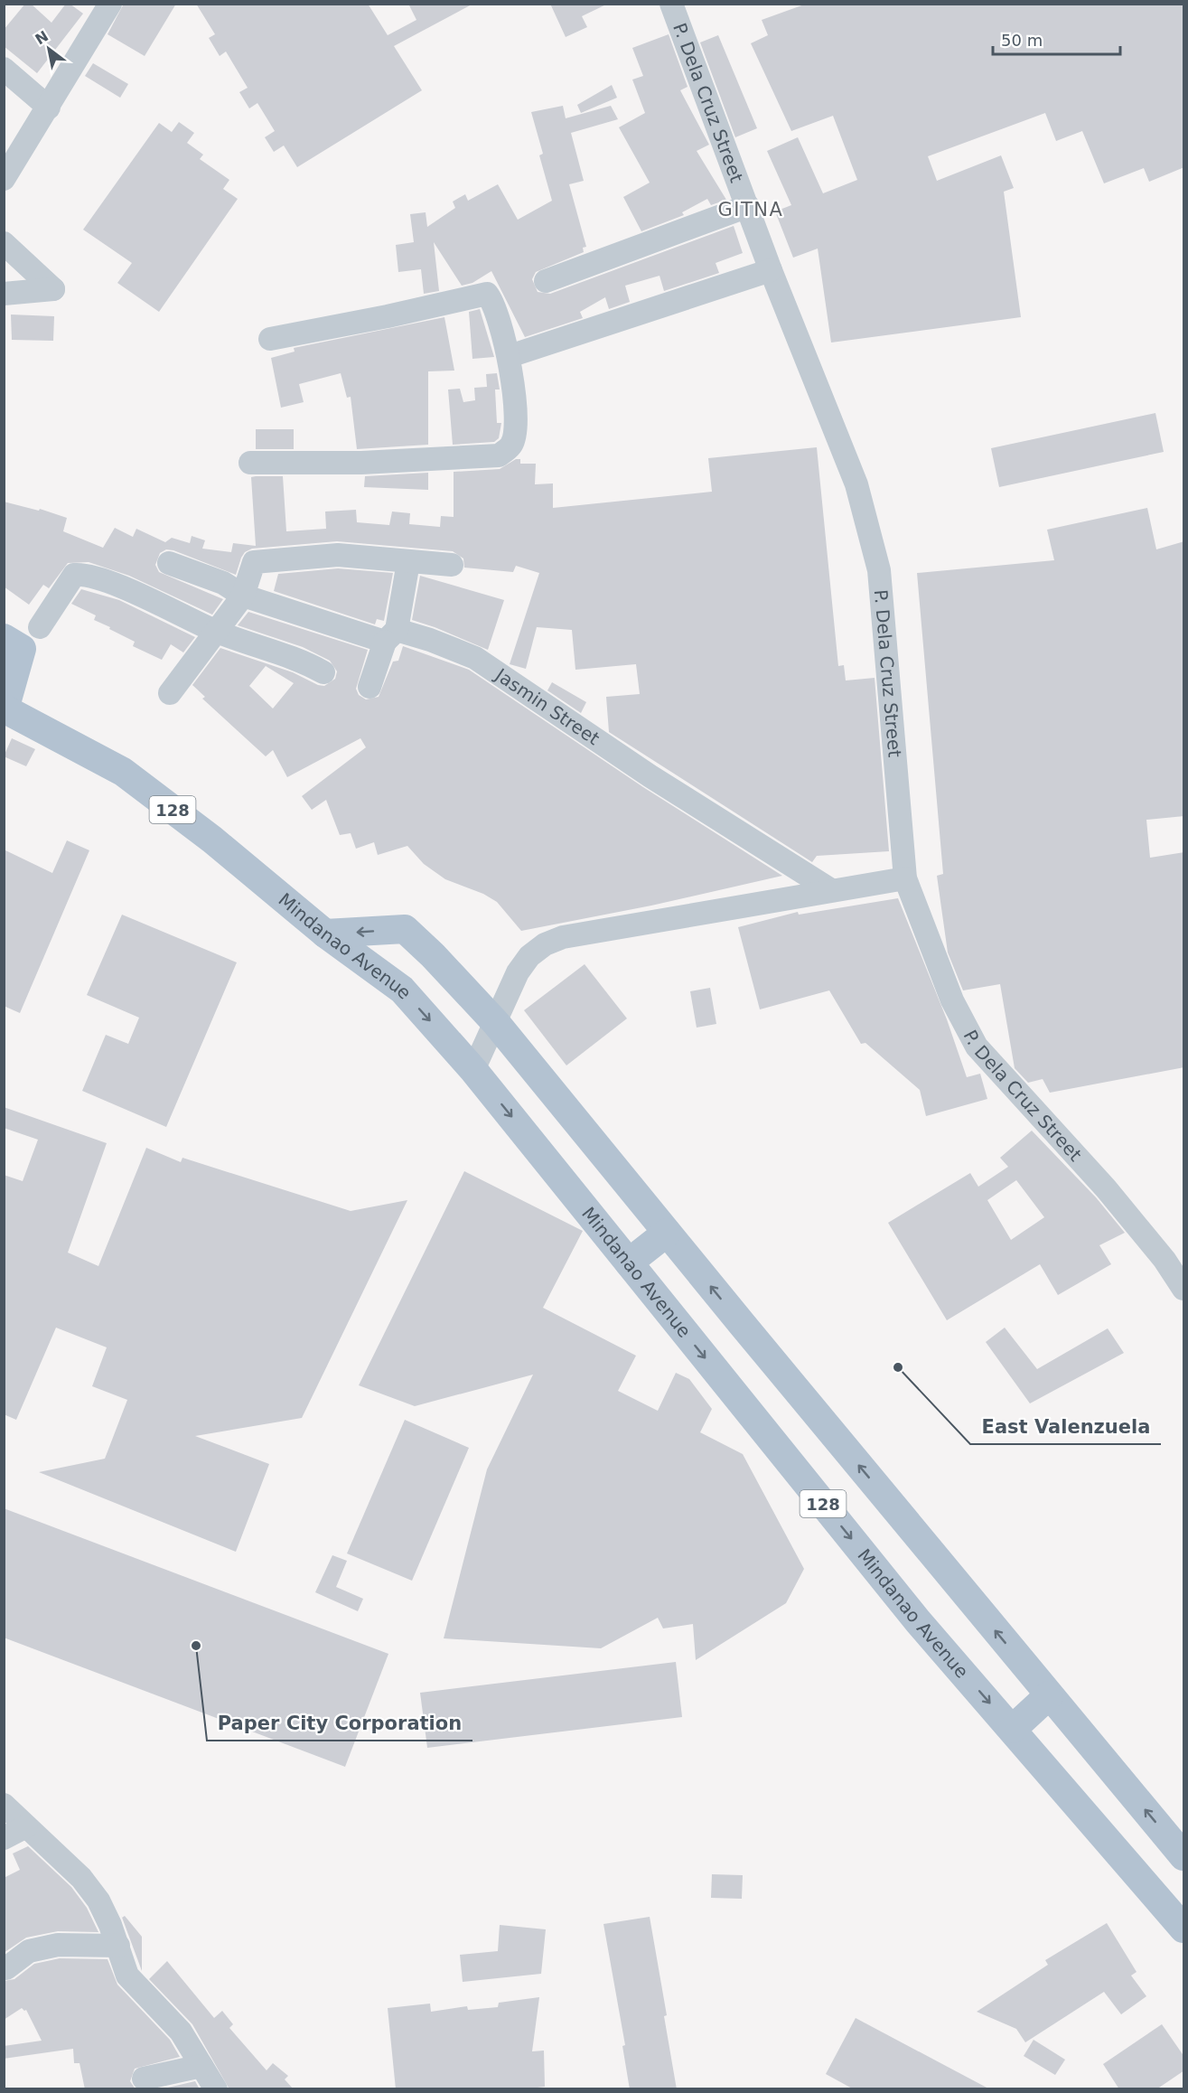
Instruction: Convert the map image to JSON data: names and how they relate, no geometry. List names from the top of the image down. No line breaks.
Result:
{"streets":{"main road":["128","Mindanao Avenue"],"street":["P. Dela Cruz Street","Jasmin Street"]},"crossings":[["128","Mindanao Avenue"]],"districts":["GITNA"],"places":["East Valenzuela","Paper City Corporation"],"scale_bar":"50 m","north":"top left"}
